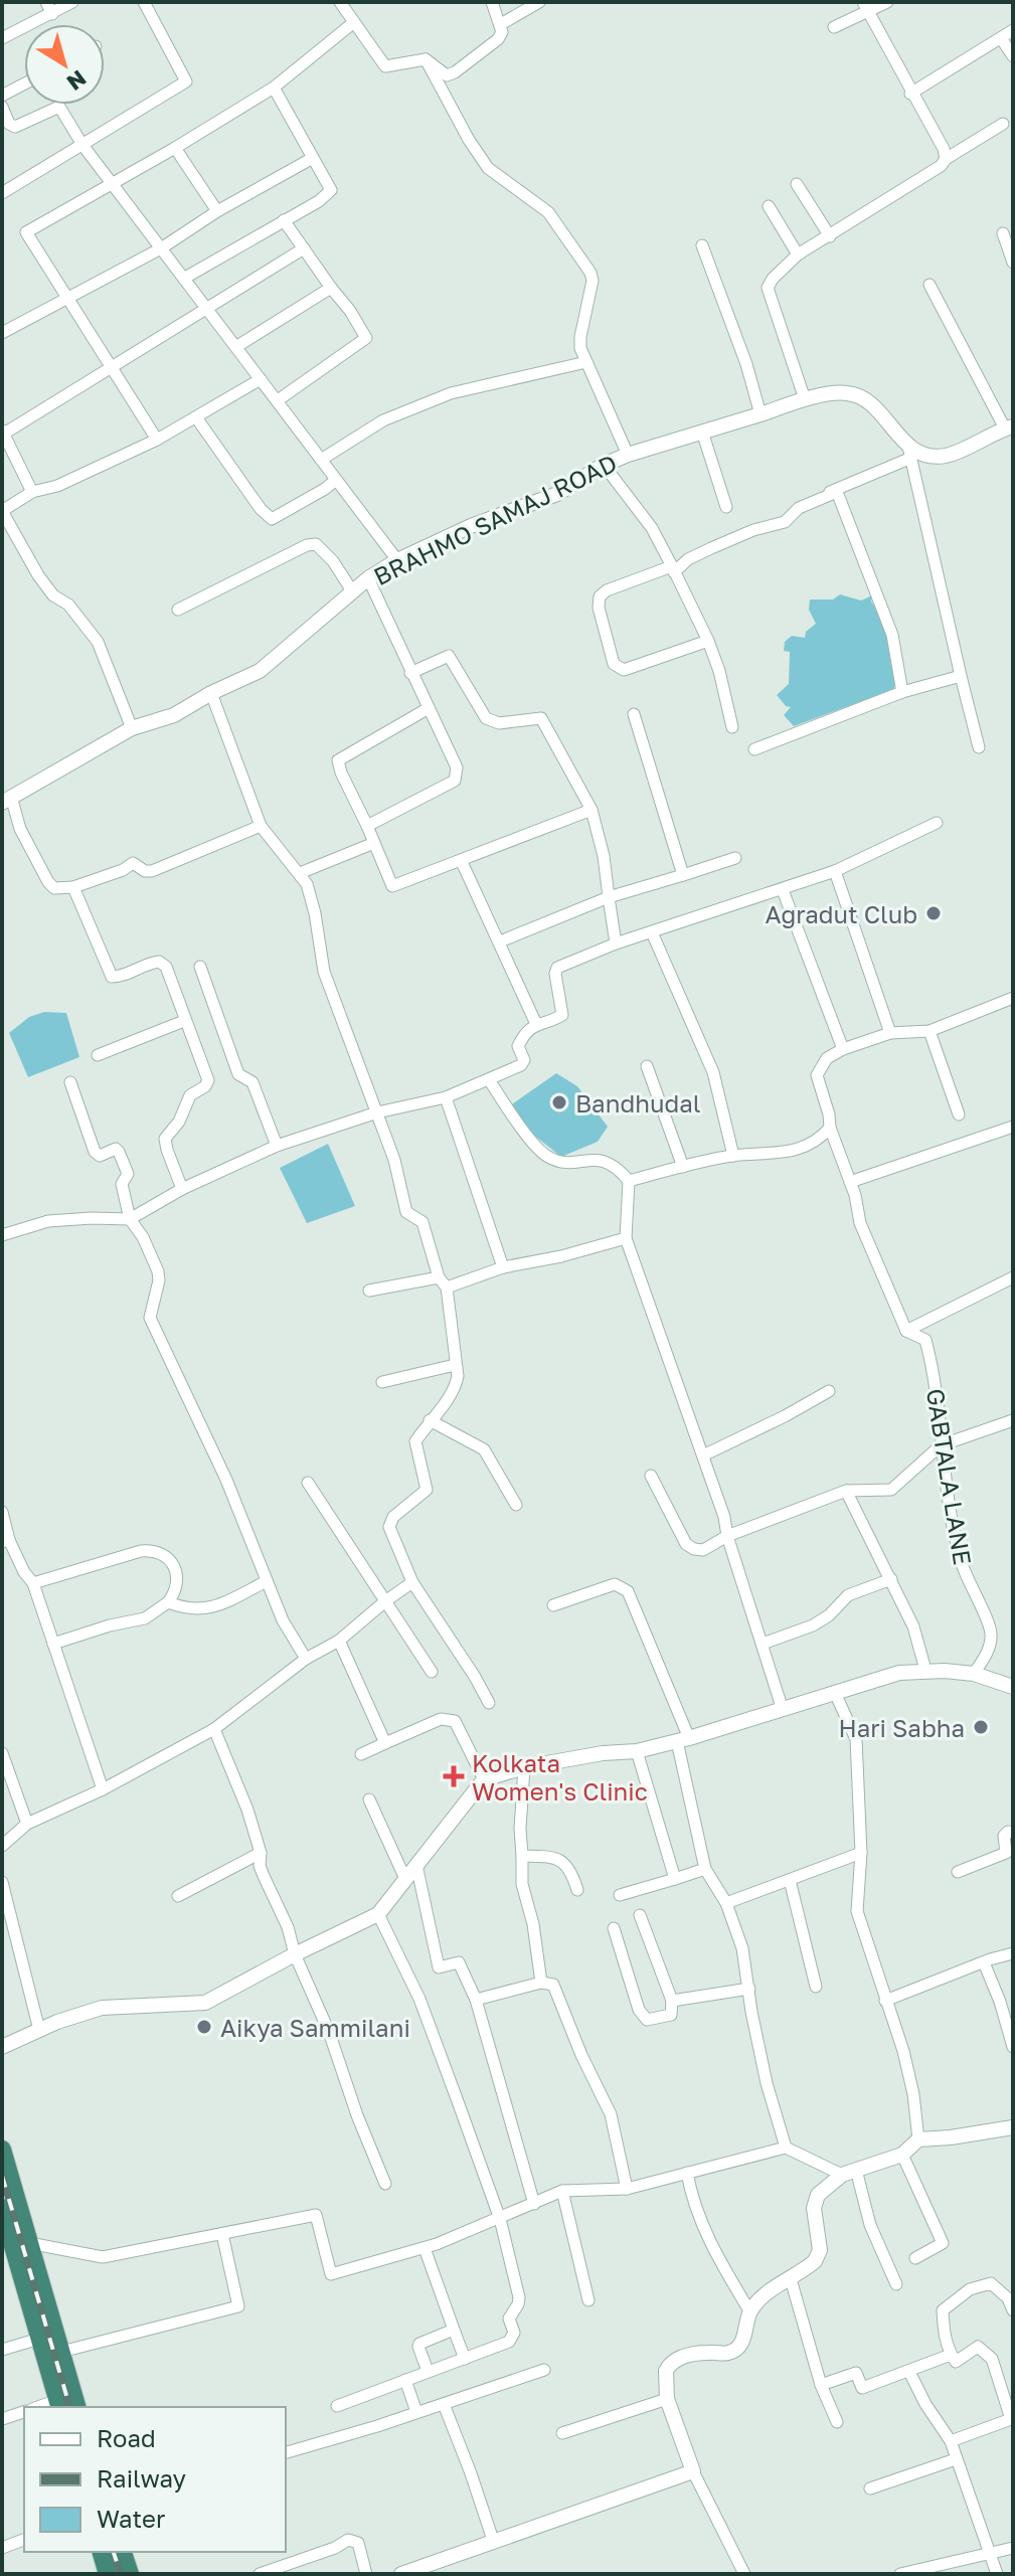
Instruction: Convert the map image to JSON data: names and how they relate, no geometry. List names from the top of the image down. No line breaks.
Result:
{"streets":{"street":["BRAHMO SAMAJ ROAD","GABTALA LANE"]},"places":{"other":["Agradut Club","Bandhudal","Hari Sabha","Aikya Sammilani"],"health":["Kolkata Women's Clinic"]},"legend":["Road","Railway","Water"],"north":"bottom right"}
